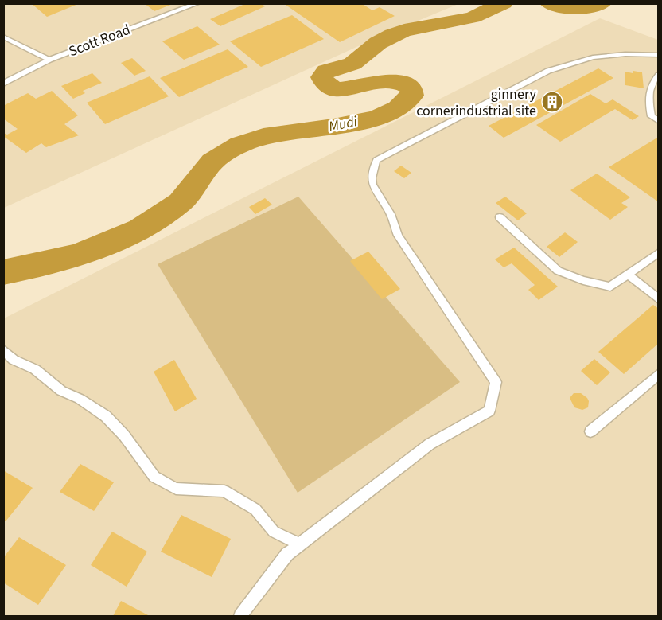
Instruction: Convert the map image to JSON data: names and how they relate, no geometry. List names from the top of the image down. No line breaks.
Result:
{"streets":{"lane":["Scott Road"]},"water":["Mudi"],"places":{"building":["ginnery cornerindustrial site"]}}
